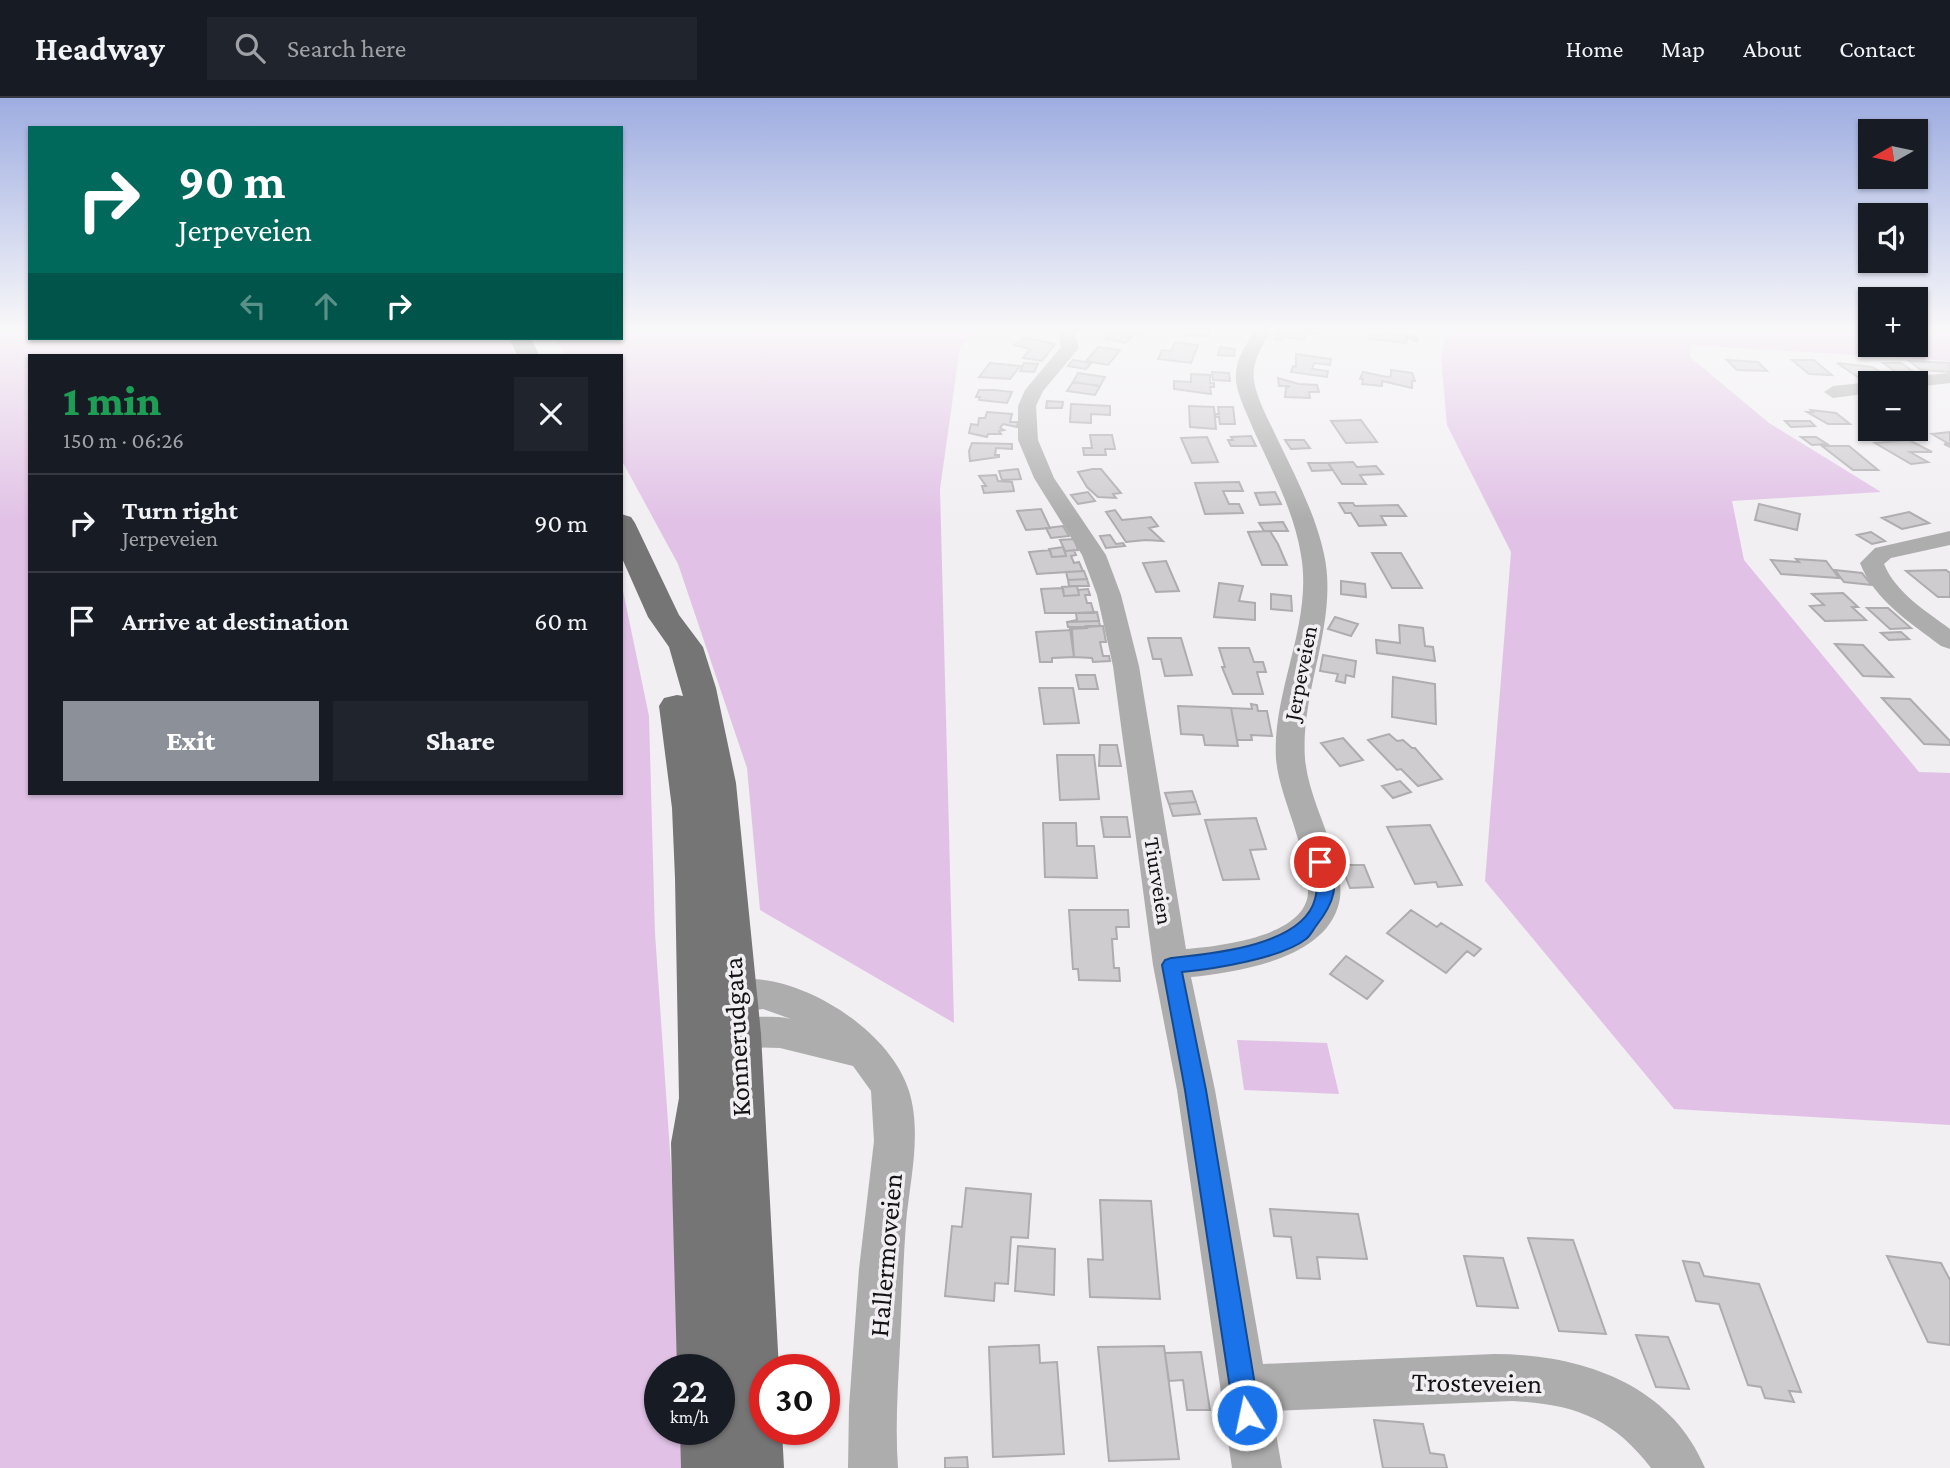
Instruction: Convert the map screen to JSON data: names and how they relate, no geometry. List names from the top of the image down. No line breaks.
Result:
{"streets":{"main road":["Konnerudgata"],"street":["Jerpeveien","Tiurveien","Hallermoveien","Trosteveien"]},"crossings":[["Jerpeveien","Tiurveien"],["Tiurveien","Trosteveien"],["Konnerudgata","Hallermoveien"]],"north":"left","page":{"header":"Headway","search":"Search here","nav":["Home","Map","About","Contact"],"map_buttons":["+","−"],"turn":["90 m","Jerpeveien"],"heading":["1 min","150 m · 06:26"],"list":[{"name":"Turn right","note":"Jerpeveien","value":"90 m"},{"name":"Arrive at destination","value":"60 m"}],"buttons":["Exit","Share"],"speed":"22 km/h","limit":"30"}}
